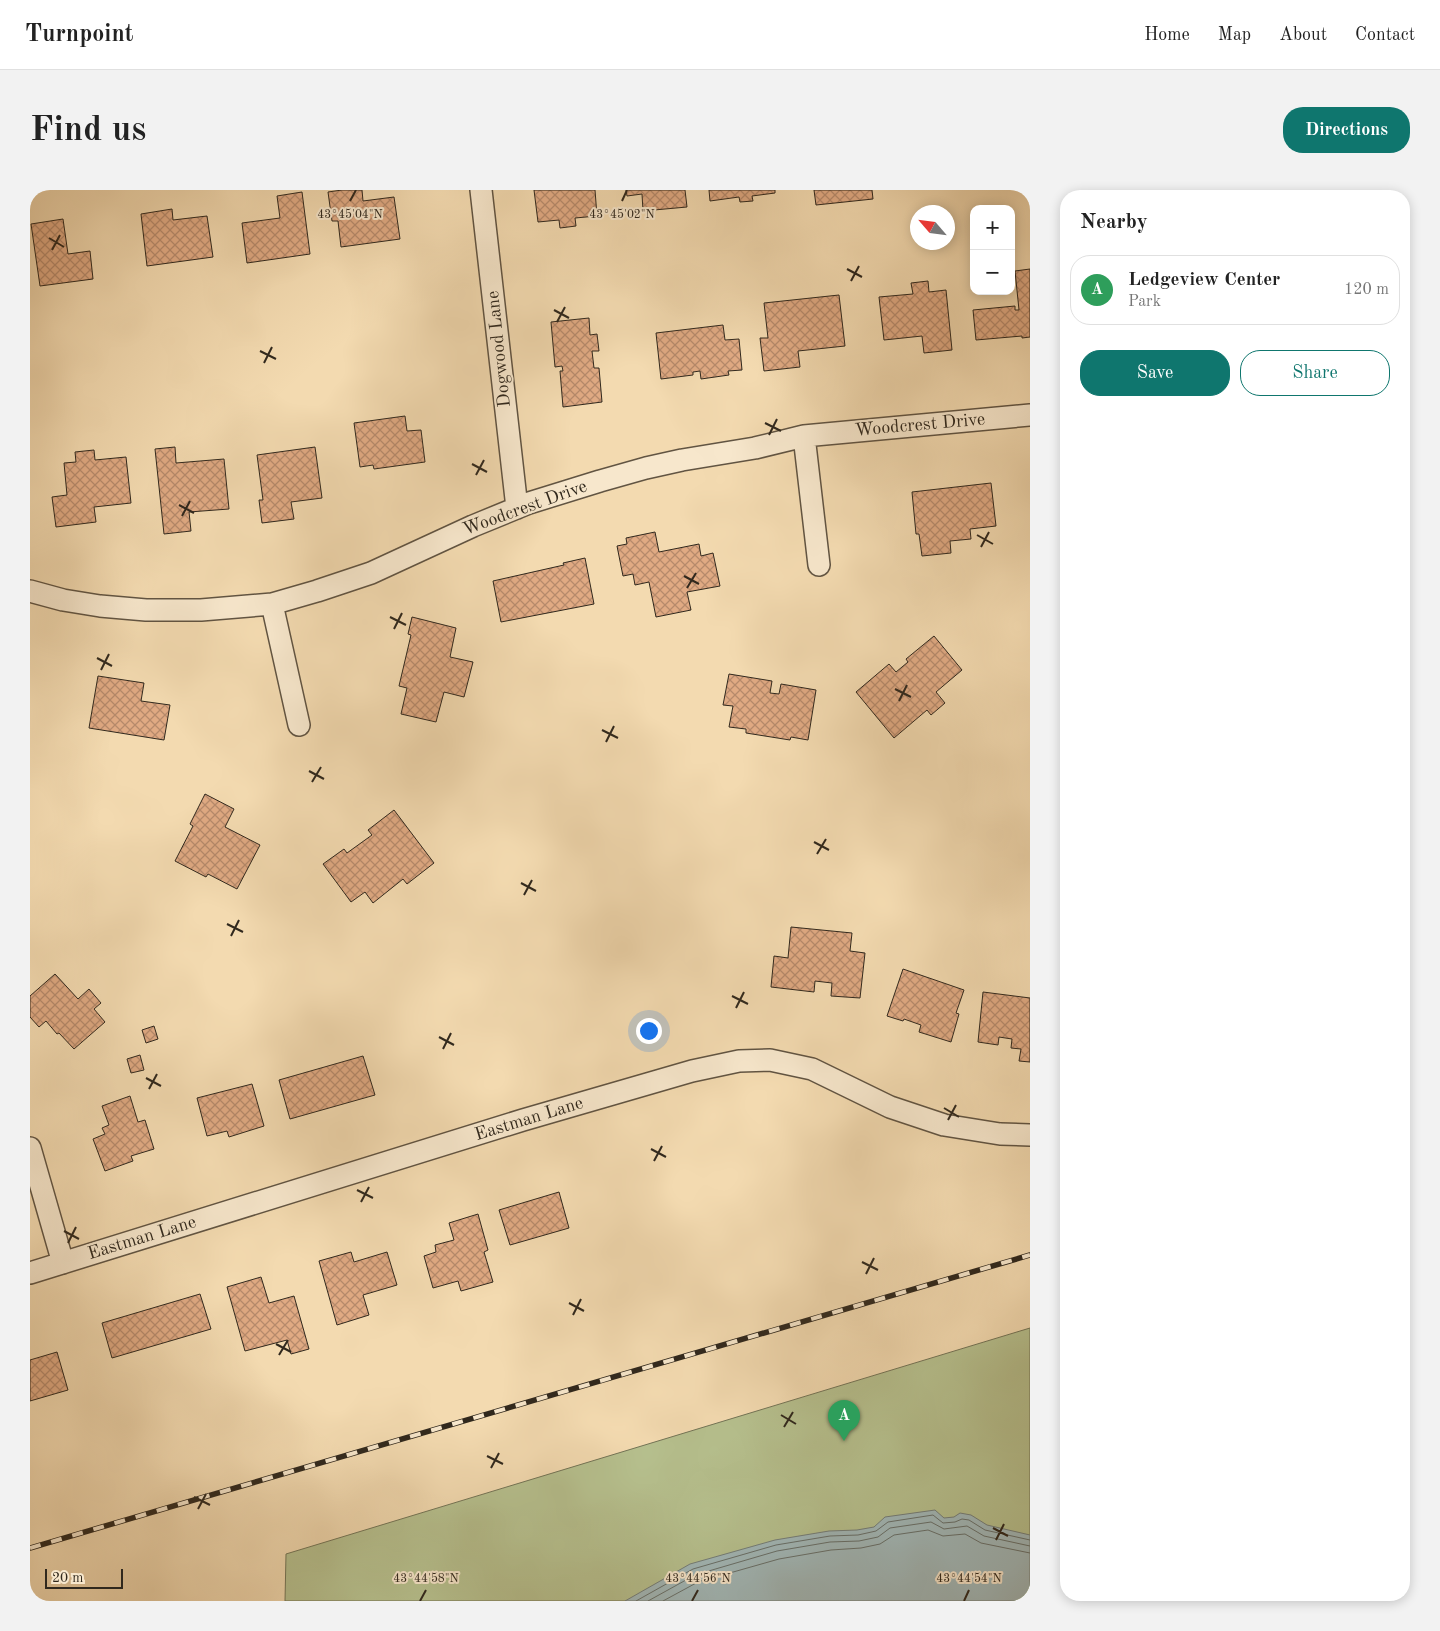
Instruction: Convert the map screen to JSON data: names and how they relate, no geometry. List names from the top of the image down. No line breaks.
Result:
{"streets":{"street":["Dogwood Lane","Woodcrest Drive","Eastman Lane"]},"crossings":[["Dogwood Lane","Woodcrest Drive"]],"scale_bar":"20 m","north":"top left","page":{"header":"Turnpoint","nav":["Home","Map","About","Contact"],"buttons":["Directions",["Save","Share"]],"title":"Find us","heading":"Nearby","map_buttons":["+","−"],"list":[{"mark":"A","name":"Ledgeview Center","note":"Park","value":"120 m"}],"pins":"A","scale":"20 m"},"coordinates":["43°45'04\"N","43°45'02\"N","43°44'58\"N","43°44'56\"N","43°44'54\"N"]}
